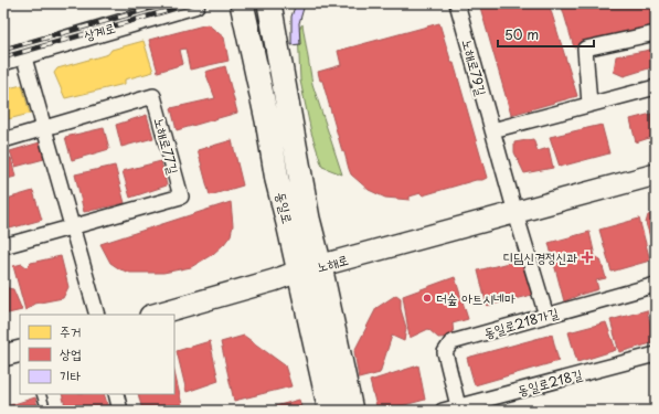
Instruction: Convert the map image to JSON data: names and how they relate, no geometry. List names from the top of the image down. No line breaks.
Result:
{"streets":{"main road":["상계로","동일로","노해로"],"street":["노해로79길","노해로77길","동일로218가길","동일로218길"]},"crossings":[["노해로79길","노해로"],["동일로","노해로"],["동일로218가길","동일로218길"]],"places":{"health":["디딤신경정신과"],"other":["더숲 아트시네마"]},"legend":["주거","상업","기타"],"scale_bar":"50 m"}
